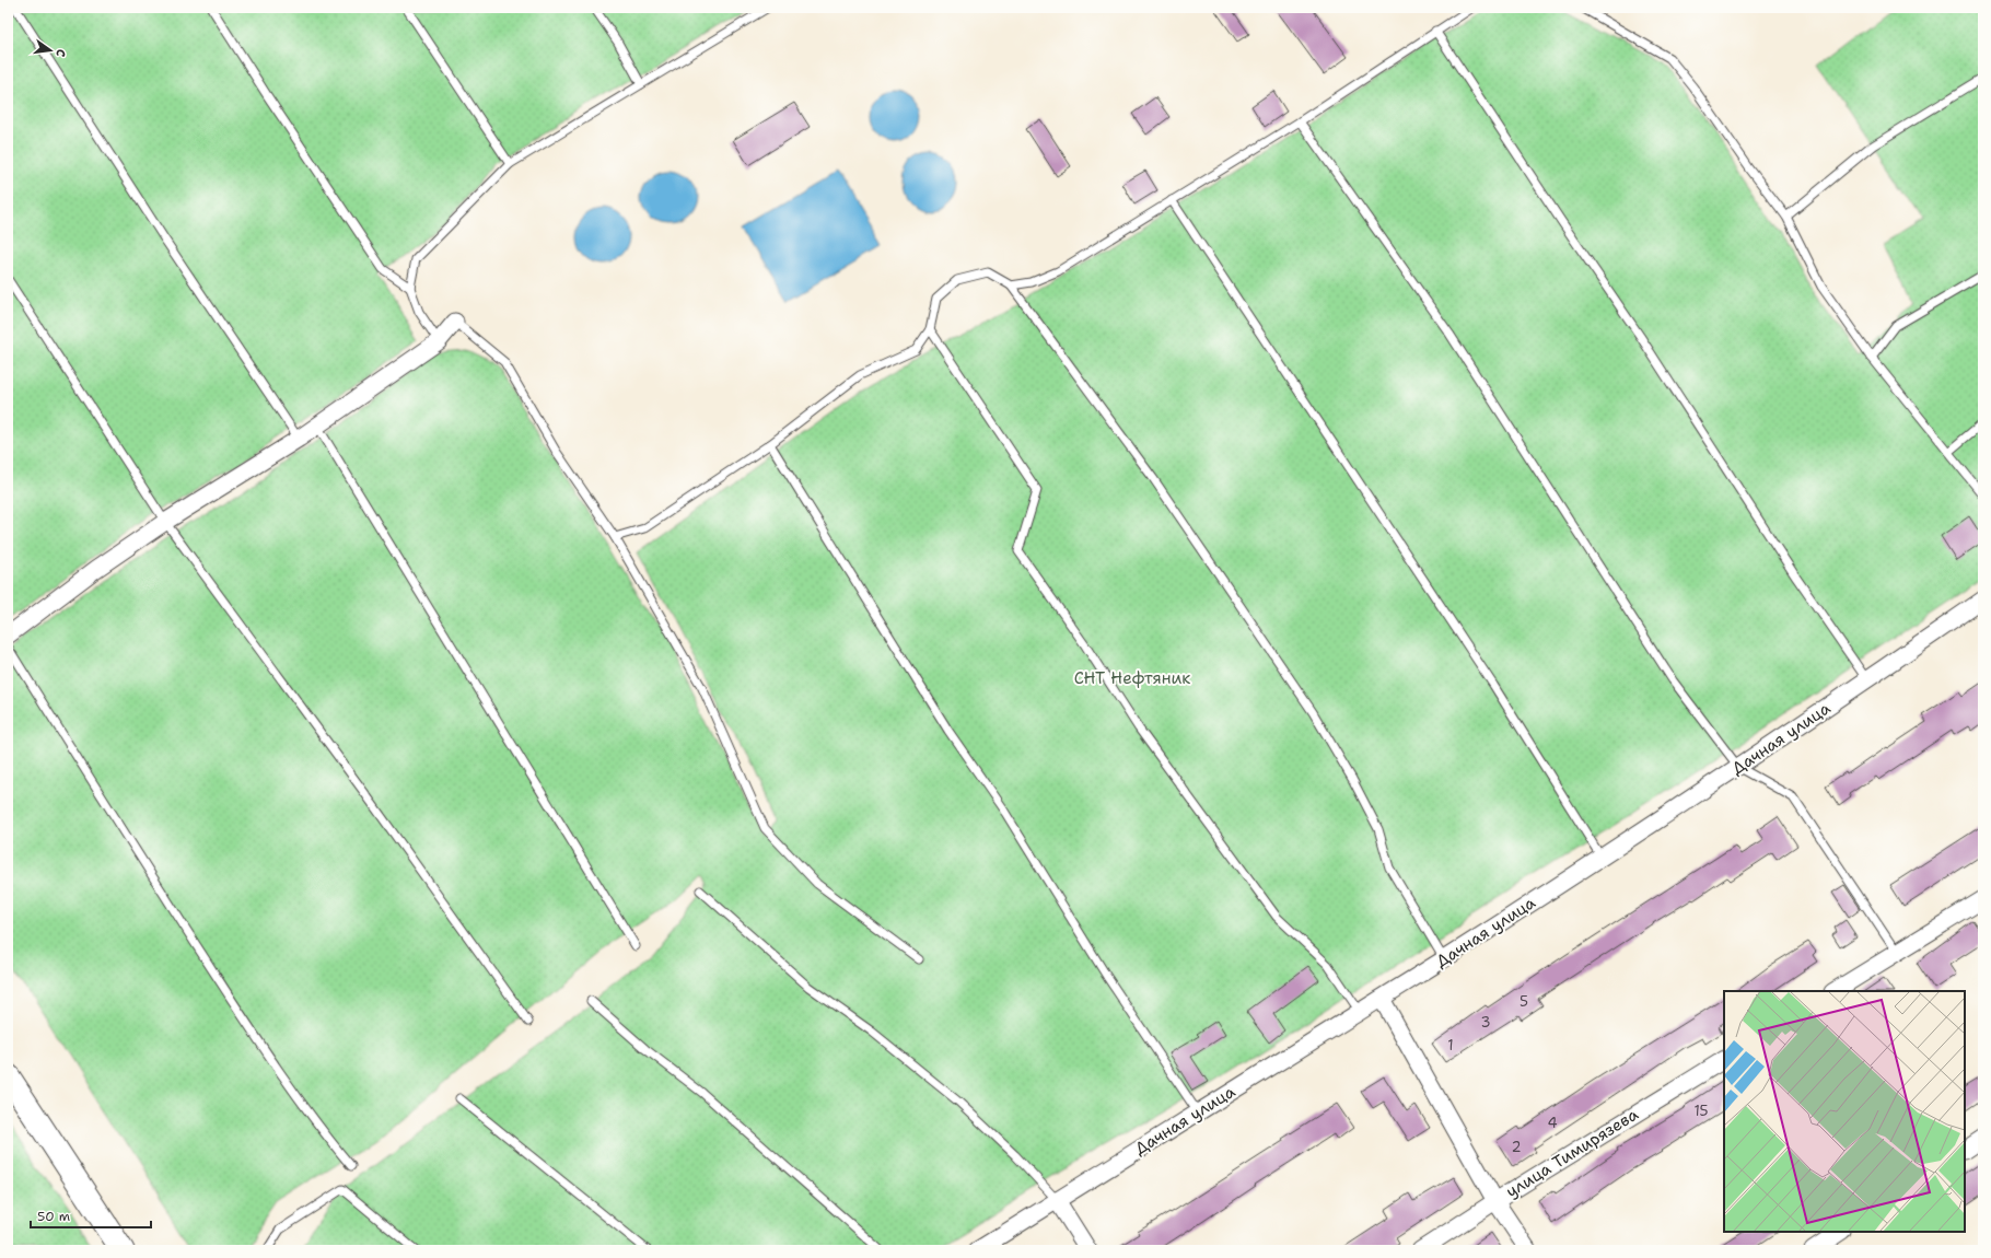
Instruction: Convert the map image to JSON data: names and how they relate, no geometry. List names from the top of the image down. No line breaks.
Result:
{"streets":{"street":["Дачная улица","улица Тимирязева"]},"parks":["СНТ Нефтяник"],"house_numbers":["5","3","1","15","4","2"],"scale_bar":"50 m","north":"right"}
